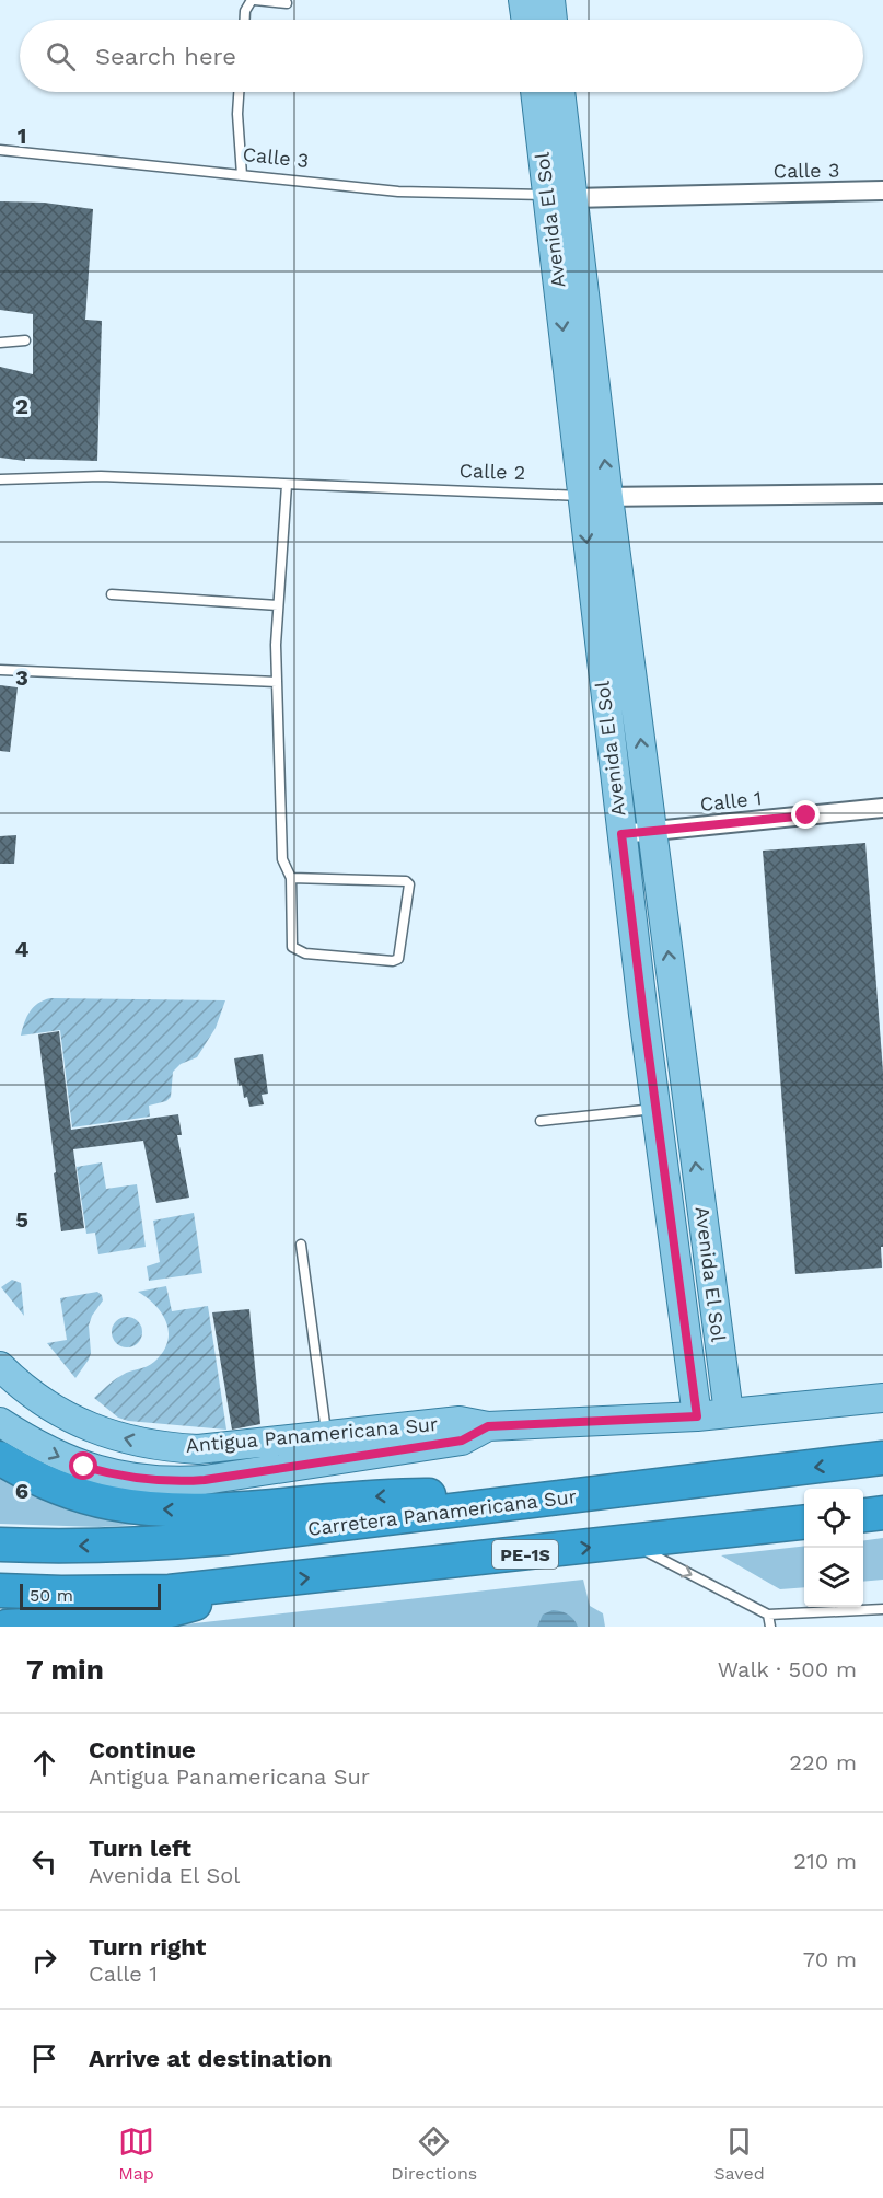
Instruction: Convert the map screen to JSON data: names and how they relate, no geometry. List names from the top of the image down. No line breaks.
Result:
{"streets":{"highway":["Carretera Panamericana Sur","PE-1S"],"main road":["Avenida El Sol","Antigua Panamericana Sur"],"street":["Calle 3","Calle 2","Calle 1"]},"crossings":[["Calle 3","Avenida El Sol"],["Avenida El Sol","Calle 2"],["Avenida El Sol","Calle 1"],["Avenida El Sol","Antigua Panamericana Sur"]],"scale_bar":"50 m","page":{"search":"Search here","scale":"50 m","heading":["7 min","Walk · 500 m"],"list":[["Continue","Antigua Panamericana Sur","220 m"],["Turn left","Avenida El Sol","210 m"],["Turn right","Calle 1","70 m"],"Arrive at destination"],"nav":["Map","Directions","Saved"]},"grid":{"rows":["1","2","3","4","5","6"]}}
